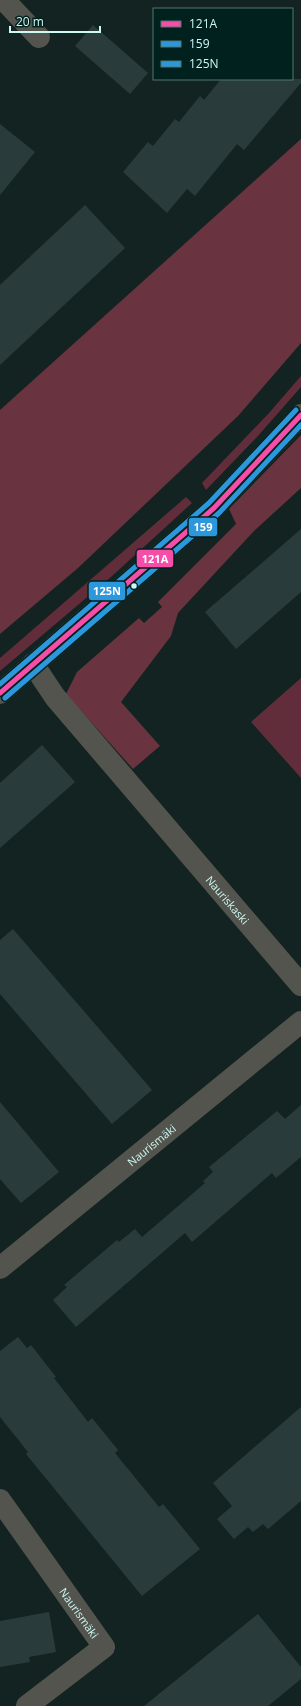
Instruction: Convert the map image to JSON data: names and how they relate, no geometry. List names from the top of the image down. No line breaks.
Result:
{"streets":{"street":["Nauriskaski","Naurismäki"]},"lines":["transit line 125N","transit line 121A","transit line 159"],"legend":["121A","159","125N"],"scale_bar":"20 m"}
